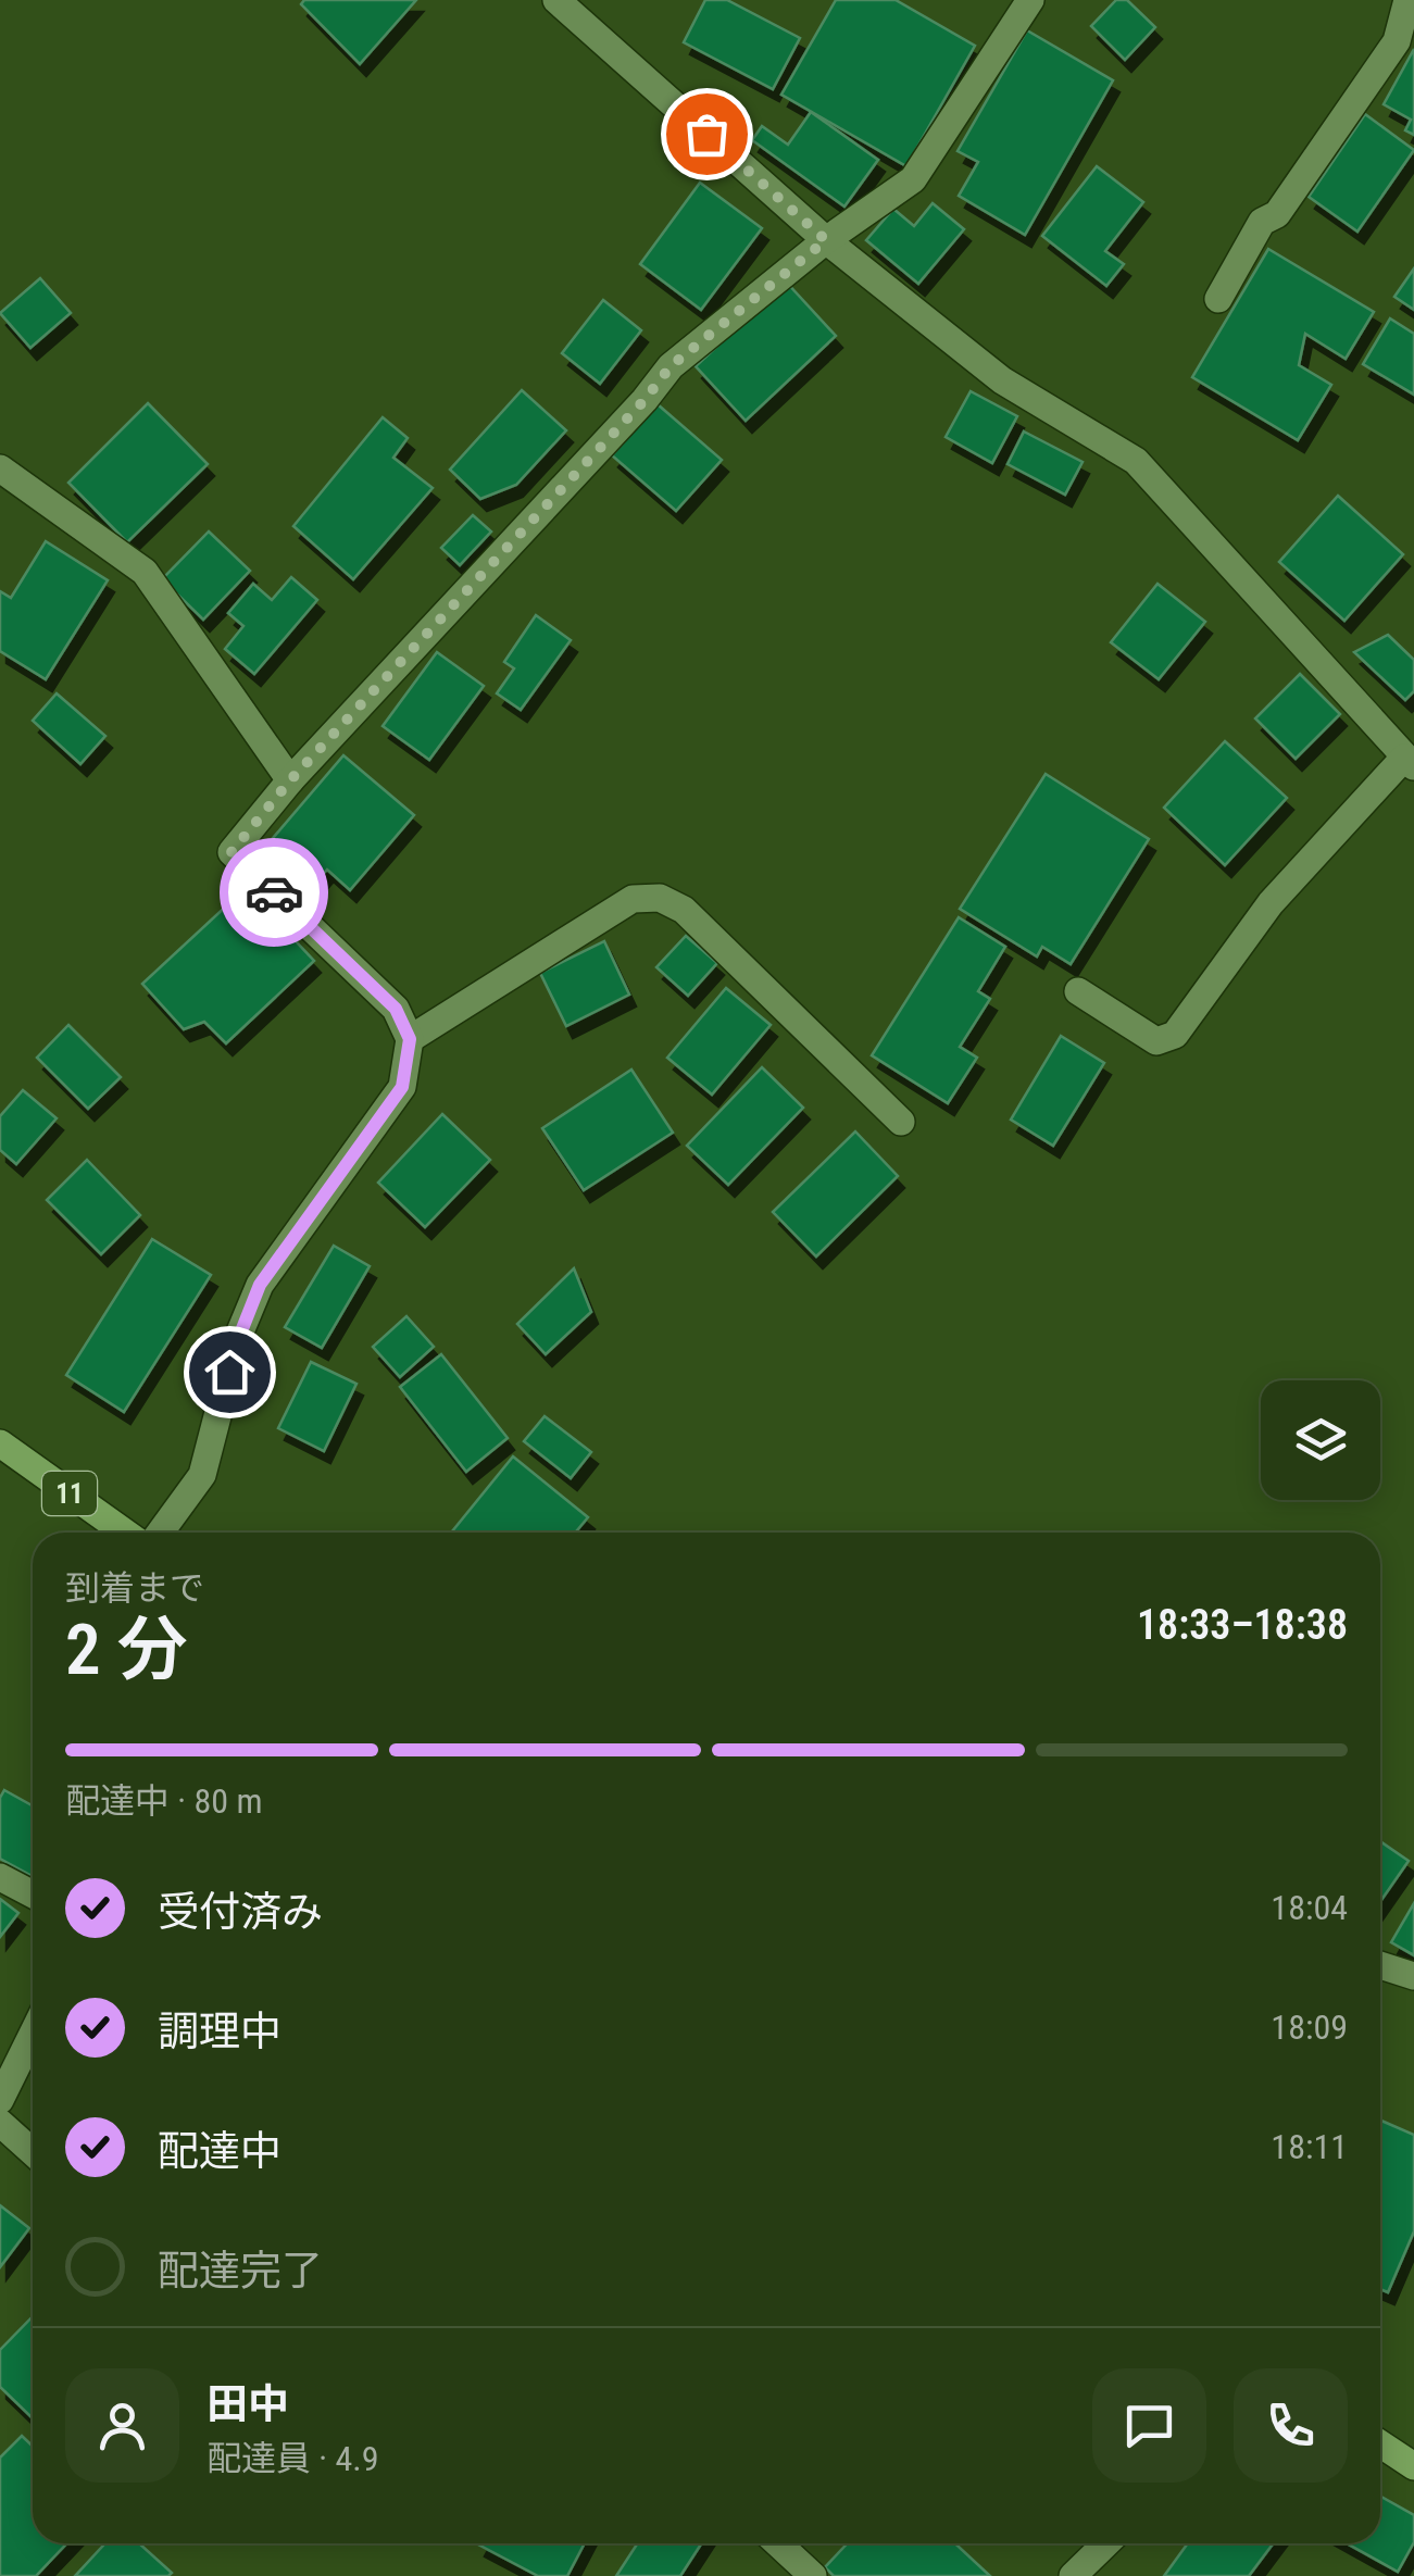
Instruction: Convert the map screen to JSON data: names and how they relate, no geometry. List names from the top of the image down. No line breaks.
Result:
{"streets":{"main road":["11"]},"page":{"heading":["2 分","到着まで","18:33–18:38"],"panel":["田中","配達員 · 4.9"],"bar":"配達中 · 80 m","list":[["受付済み","18:04"],["調理中","18:09"],["配達中","18:11"],"配達完了"]}}
